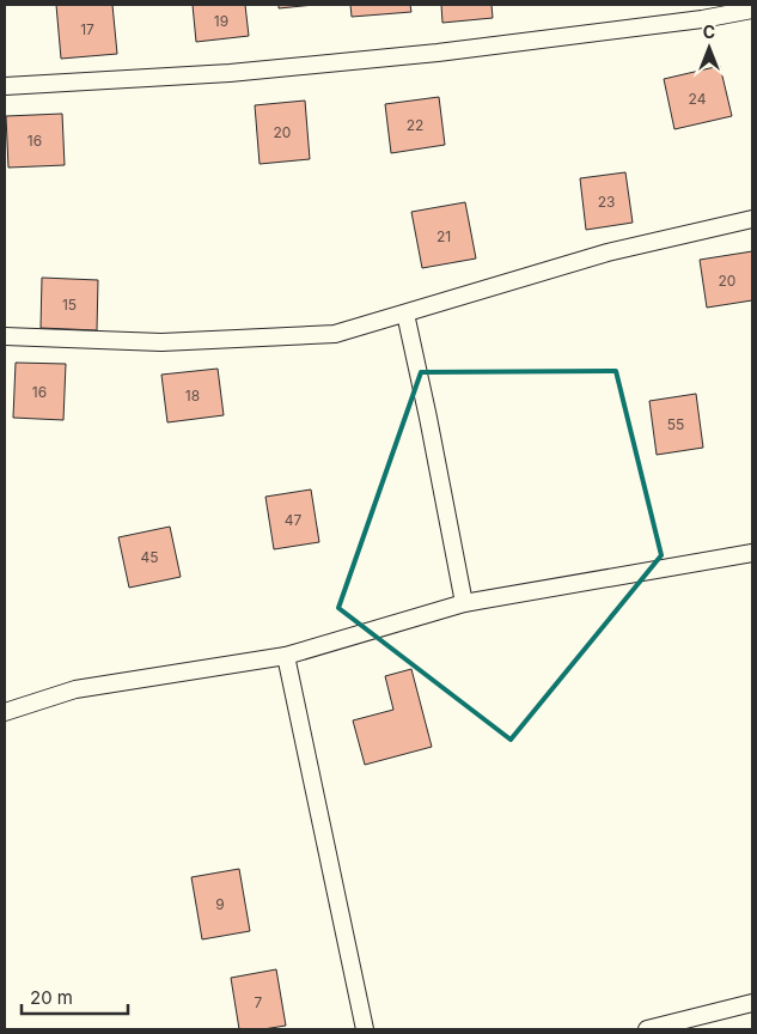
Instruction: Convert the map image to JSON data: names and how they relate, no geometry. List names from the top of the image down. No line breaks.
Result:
{"house_numbers":["19","17","24","22","20","16","23","21","20","15","16","18","55","47","45","9","7"],"scale_bar":"20 m","north":"top"}
